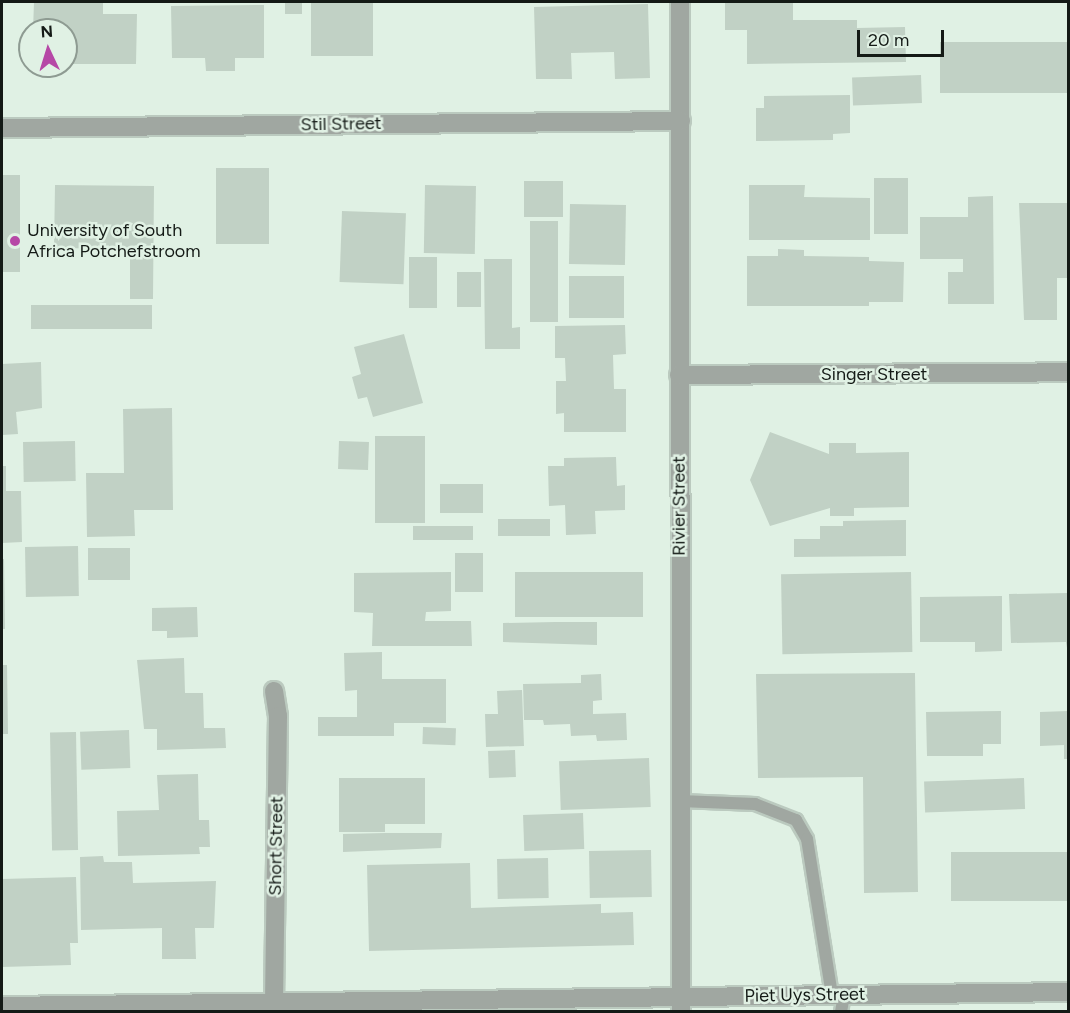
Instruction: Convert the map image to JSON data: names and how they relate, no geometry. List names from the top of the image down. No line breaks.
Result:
{"streets":{"street":["Stil Street","Singer Street","Rivier Street","Short Street","Piet Uys Street"]},"crossings":[["Stil Street","Rivier Street"],["Singer Street","Rivier Street"],["Rivier Street","Piet Uys Street"],["Short Street","Piet Uys Street"]],"places":["University of South Africa Potchefstroom"],"scale_bar":"20 m","north":"top"}
